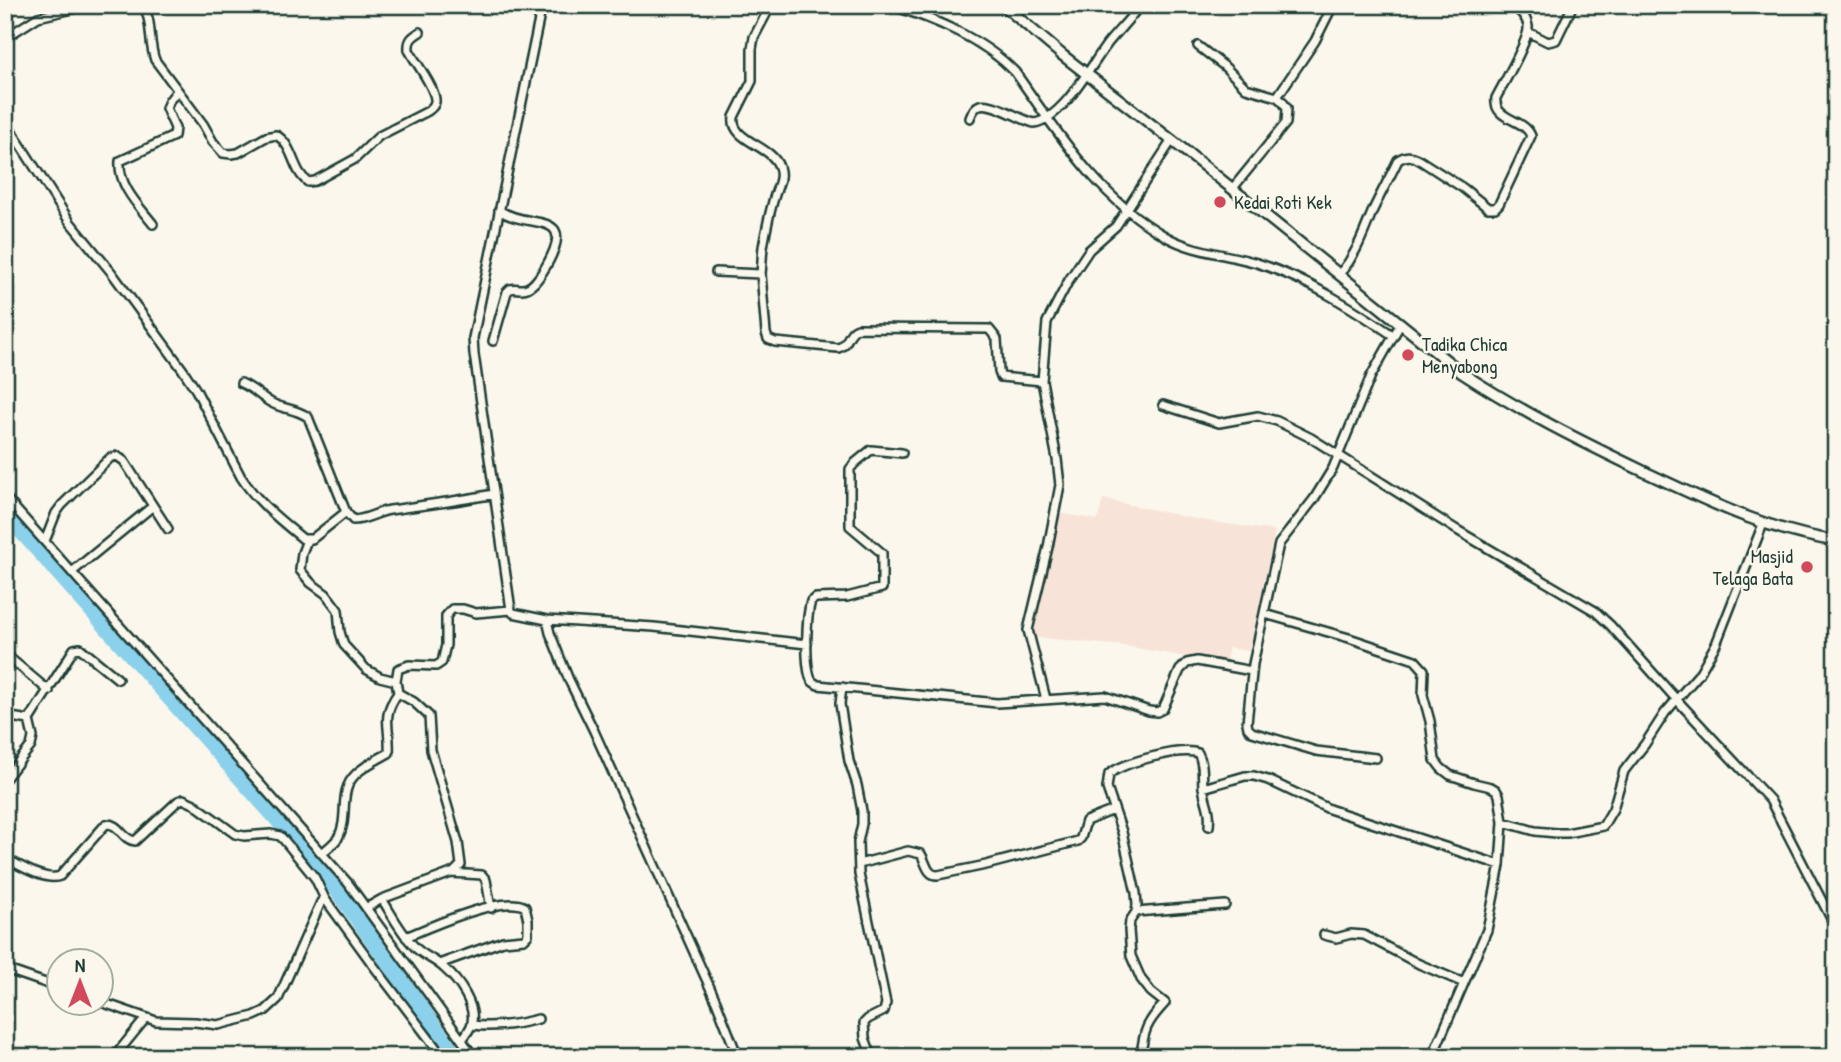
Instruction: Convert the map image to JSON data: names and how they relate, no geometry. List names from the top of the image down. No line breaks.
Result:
{"places":["Kedai Roti Kek","Tadika Chica Menyabong","Masjid Telaga Bata"],"north":"top"}
